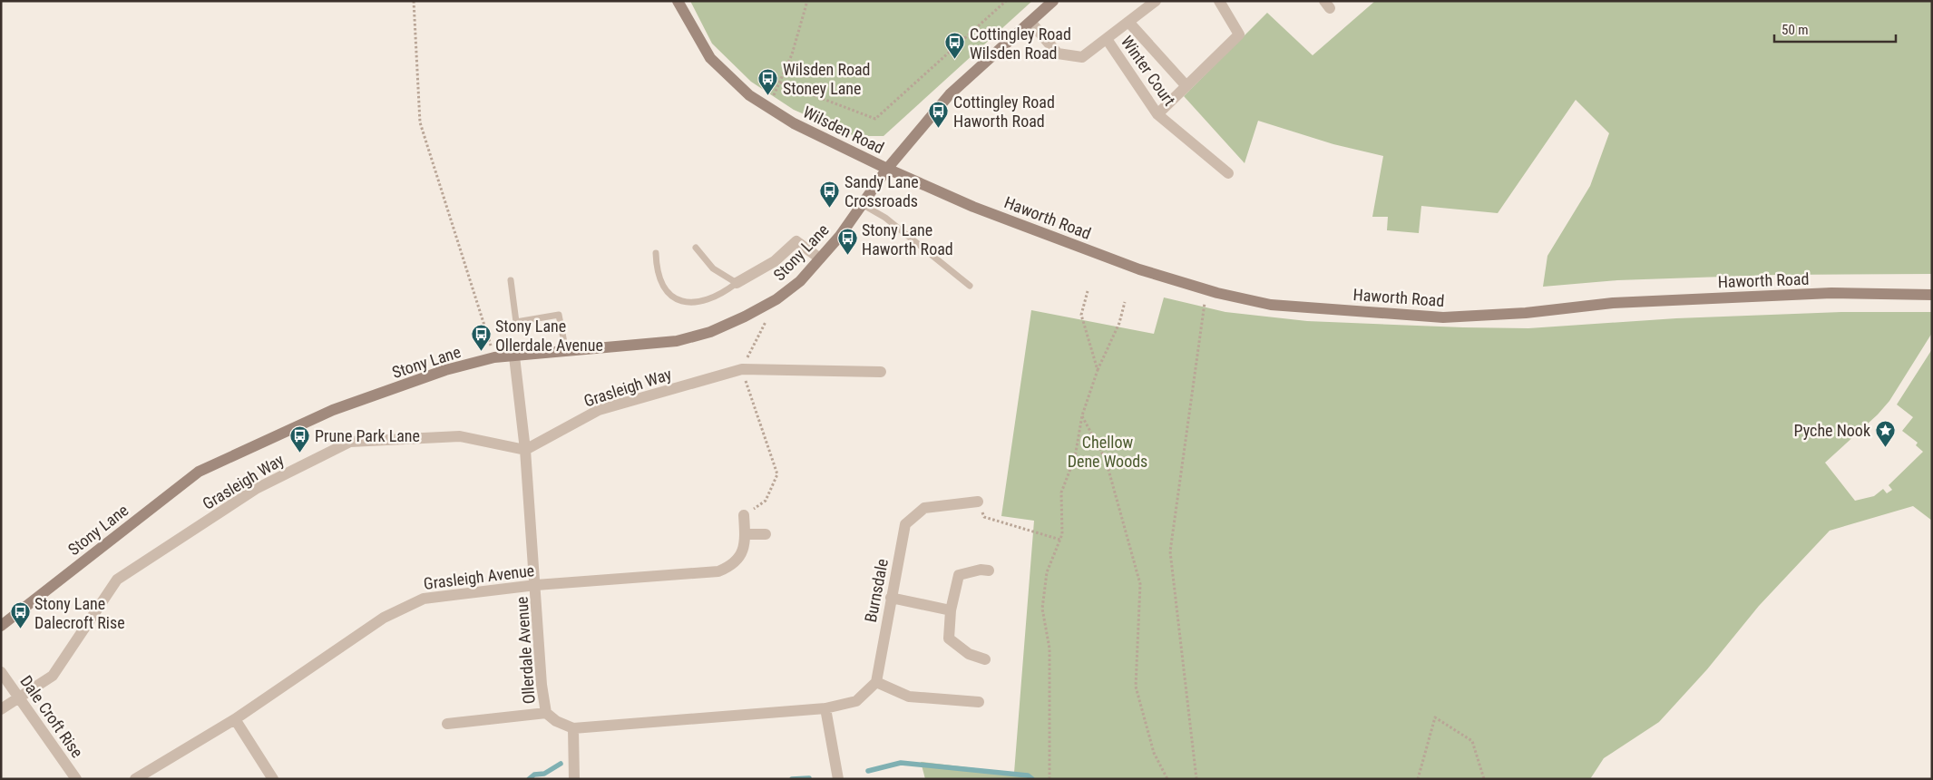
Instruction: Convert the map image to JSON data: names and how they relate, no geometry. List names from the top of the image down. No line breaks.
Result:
{"streets":{"main road":["Wilsden Road","Haworth Road","Stony Lane"],"street":["Winter Court","Grasleigh Way","Grasleigh Avenue","Burnsdale","Ollerdale Avenue","Dale Croft Rise"]},"crossings":[["Wilsden Road","Haworth Road"],["Wilsden Road","Stony Lane"],["Haworth Road","Stony Lane"],["Stony Lane","Ollerdale Avenue"],["Grasleigh Way","Ollerdale Avenue"],["Grasleigh Way","Dale Croft Rise"],["Grasleigh Avenue","Ollerdale Avenue"]],"parks":["Chellow Dene Woods"],"places":{"bus stop":["Cottingley Road Wilsden Road","Wilsden Road Stoney Lane","Cottingley Road Haworth Road","Sandy Lane Crossroads","Stony Lane Haworth Road","Stony Lane Ollerdale Avenue","Prune Park Lane","Stony Lane Dalecroft Rise"],"place":["Pyche Nook"]},"scale_bar":"50 m"}
